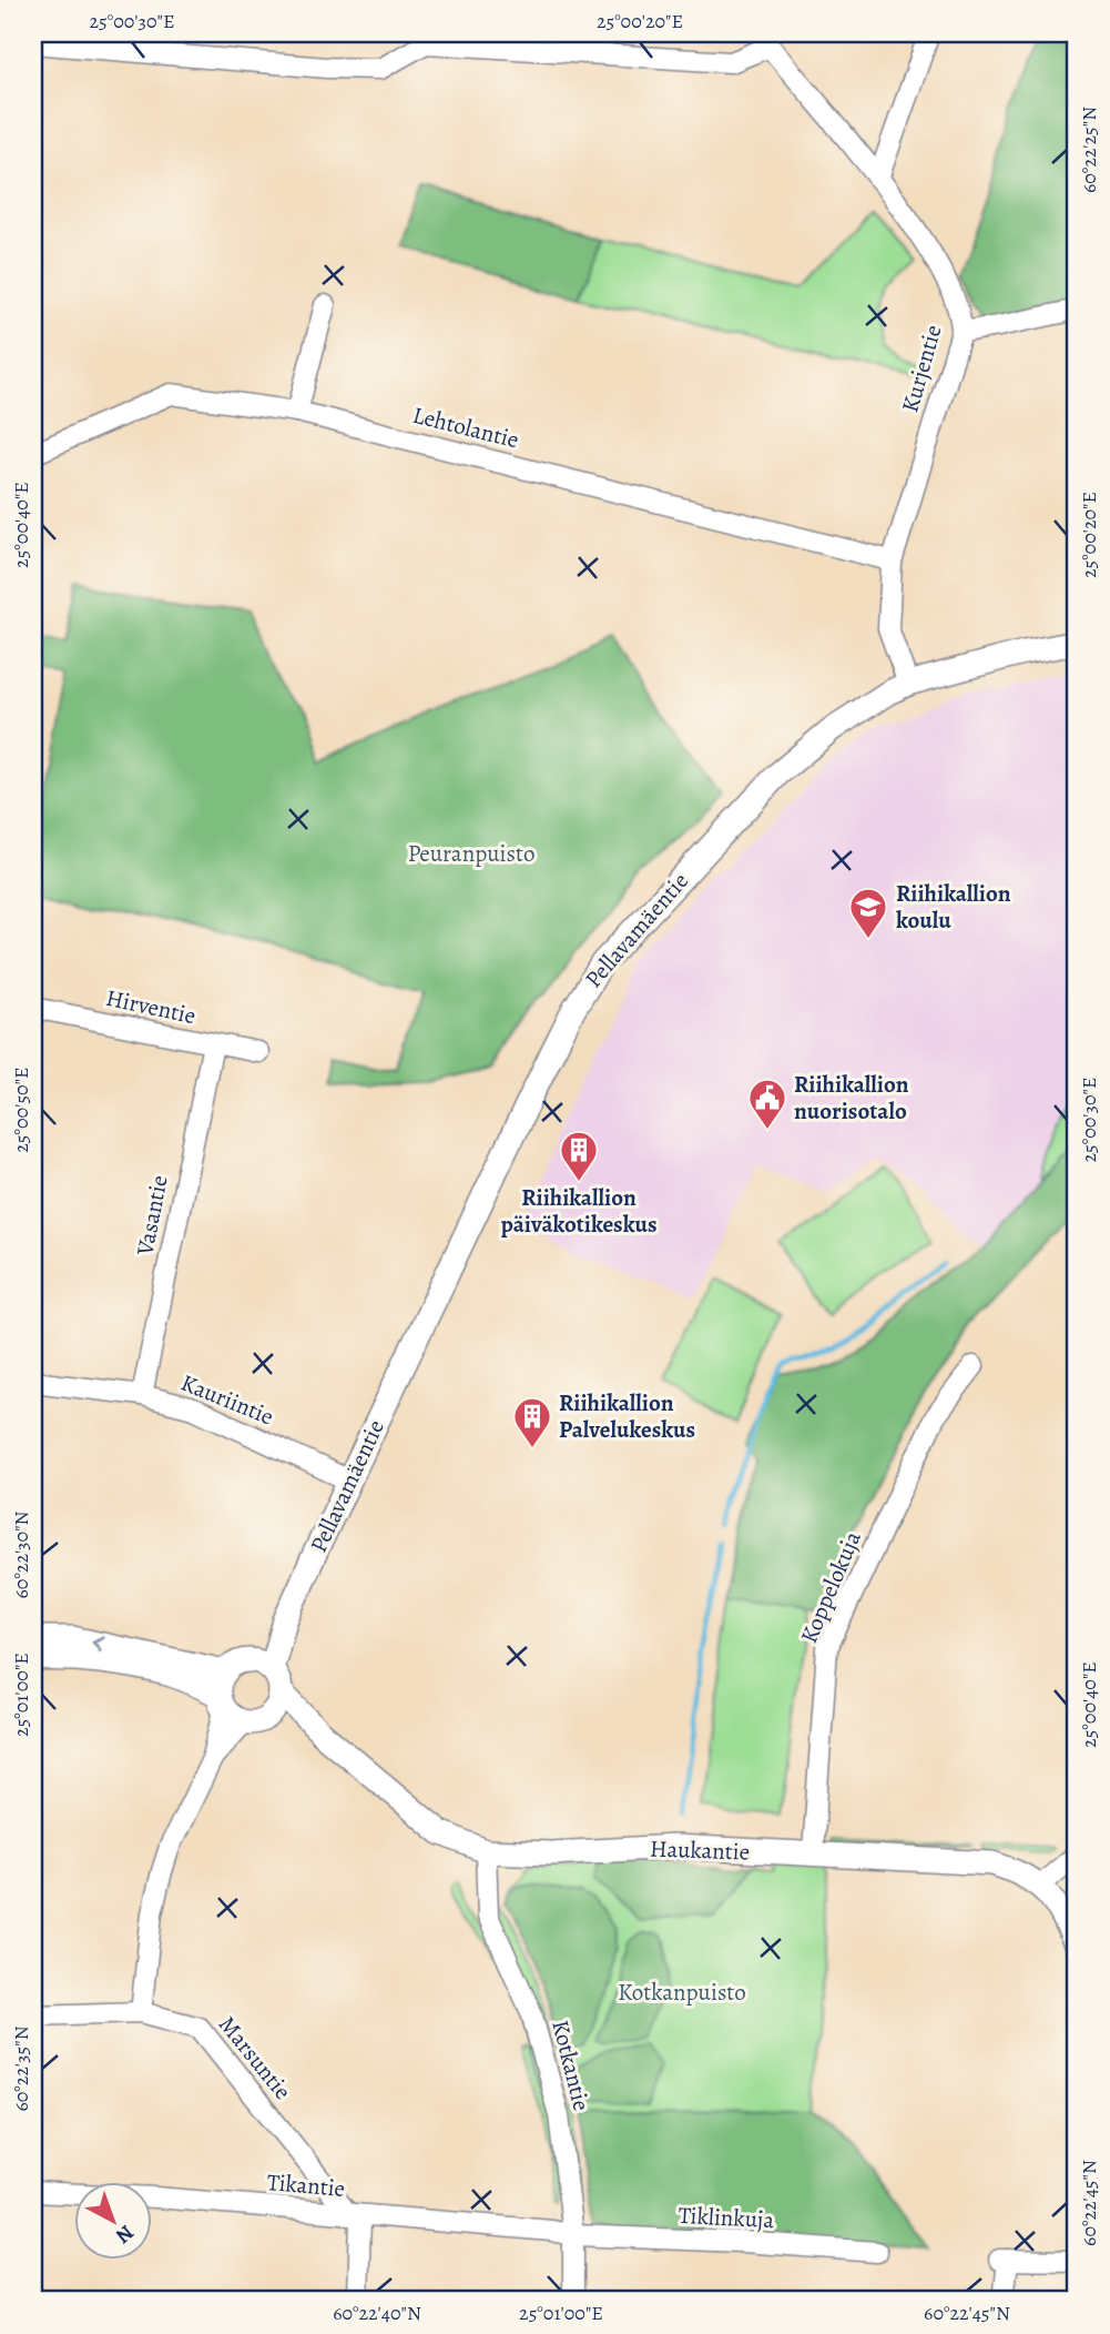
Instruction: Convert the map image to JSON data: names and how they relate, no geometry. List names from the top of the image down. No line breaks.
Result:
{"streets":{"street":["Kurjentie","Lehtolantie","Pellavamäentie","Hirventie","Vasantie","Kauriintie","Koppelokuja","Haukantie","Marsuntie","Kotkantie","Tikantie","Tiklinkuja"]},"crossings":[["Kurjentie","Lehtolantie"],["Kurjentie","Pellavamäentie"],["Pellavamäentie","Kauriintie"],["Pellavamäentie","Haukantie"],["Hirventie","Vasantie"],["Vasantie","Kauriintie"],["Koppelokuja","Haukantie"],["Haukantie","Kotkantie"],["Marsuntie","Tikantie"],["Kotkantie","Tikantie"],["Kotkantie","Tiklinkuja"],["Tikantie","Tiklinkuja"]],"parks":["Peuranpuisto","Kotkanpuisto"],"places":{"school or university":["Riihikallion koulu"],"public building":["Riihikallion nuorisotalo"],"building":["Riihikallion päiväkotikeskus","Riihikallion Palvelukeskus"]},"north":"bottom right","coordinates":["25°00'30\"E","25°00'20\"E","60°22'25\"N","25°00'40\"E","25°00'50\"E","60°22'30\"N","25°01'00\"E","60°22'35\"N","60°22'45\"N","60°22'40\"N"]}
